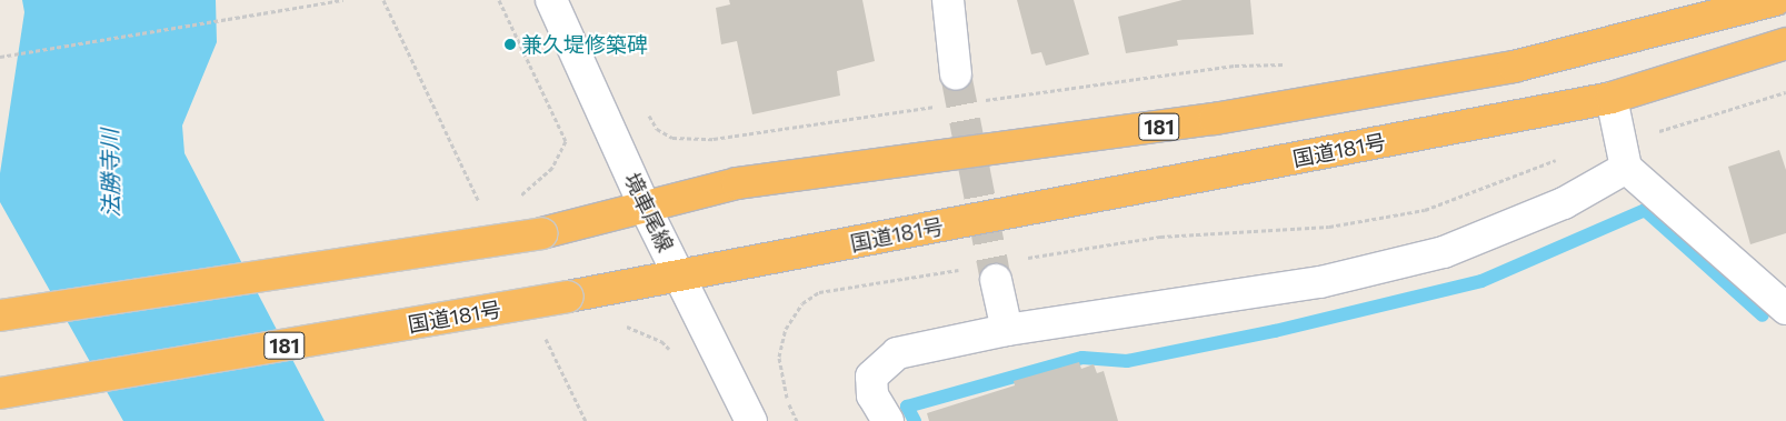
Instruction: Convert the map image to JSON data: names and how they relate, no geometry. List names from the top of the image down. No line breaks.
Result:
{"streets":{"highway":["181","国道181号"],"street":["境車尾線"]},"crossings":[["181","境車尾線"],["国道181号","境車尾線"]],"water":["法勝寺川"],"places":["兼久堤修築碑"]}
